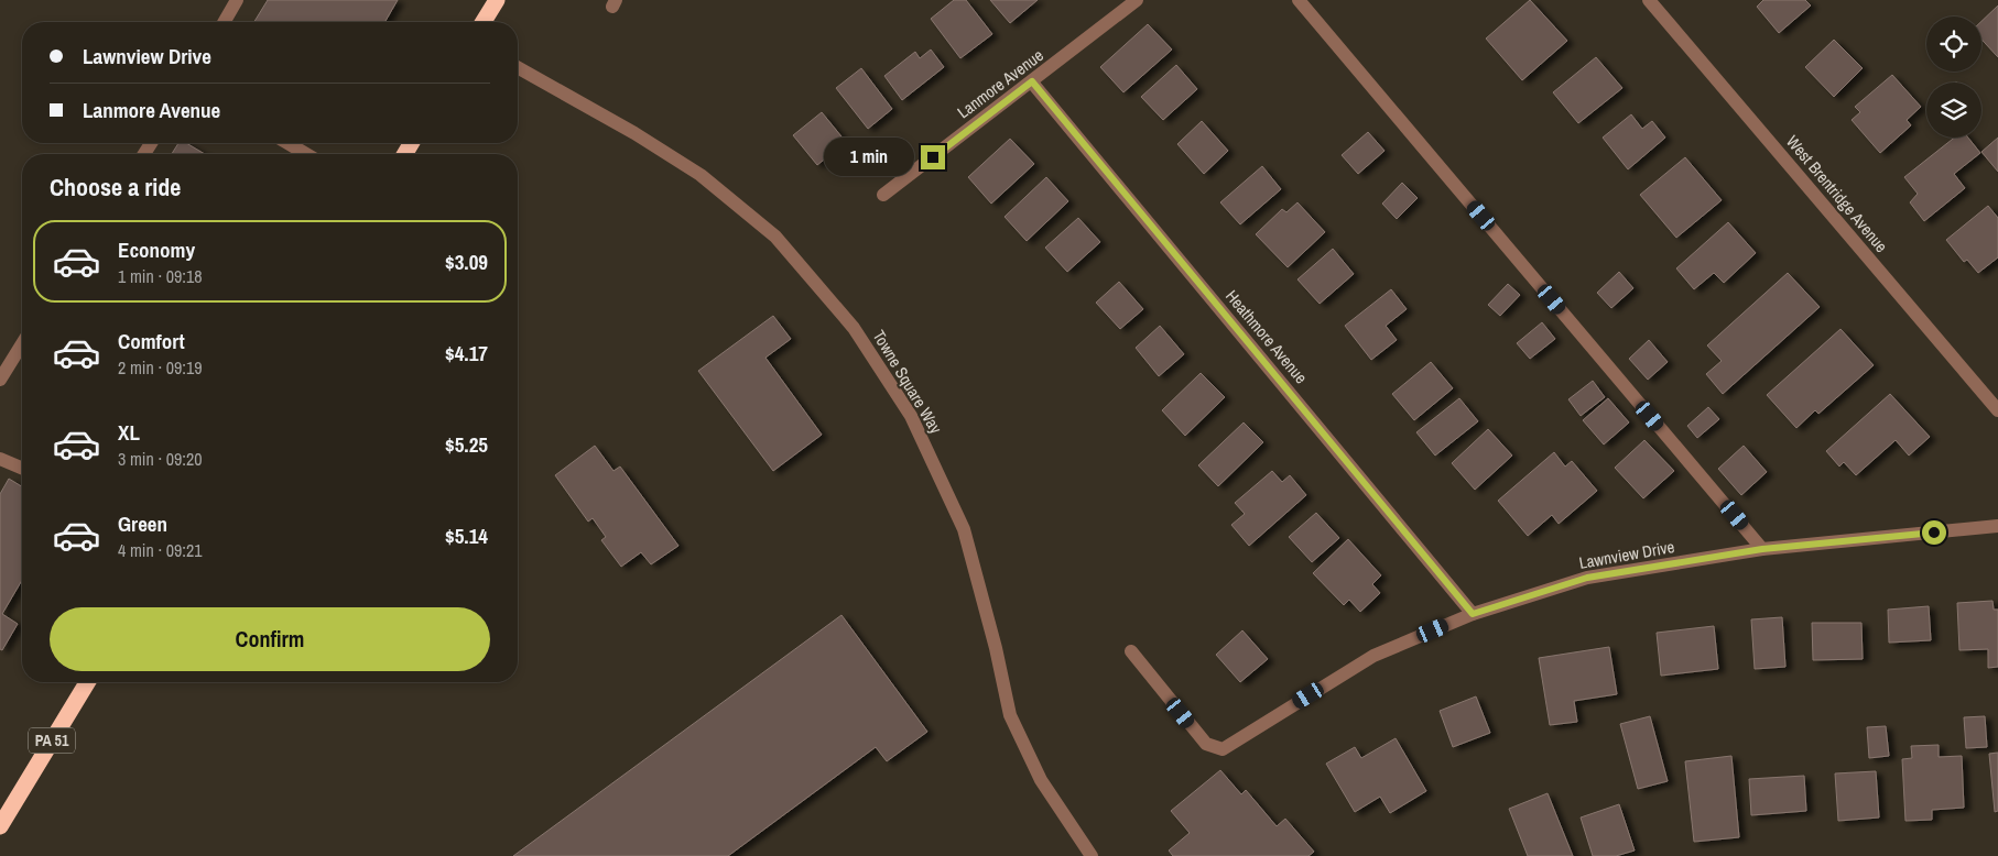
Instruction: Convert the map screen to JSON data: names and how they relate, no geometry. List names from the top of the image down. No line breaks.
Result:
{"streets":{"highway":["PA 51"],"street":["Lanmore Avenue","West Brentridge Avenue","Heathmore Avenue","Towne Square Way","Lawnview Drive"]},"crossings":[["Lanmore Avenue","Heathmore Avenue"],["Heathmore Avenue","Lawnview Drive"]],"page":{"banner":["Lawnview Drive","Lanmore Avenue"],"bubble":"1 min","heading":"Choose a ride","list":[{"name":"Economy","note":"1 min · 09:18","value":"$3.09"},{"name":"Comfort","note":"2 min · 09:19","value":"$4.17"},{"name":"XL","note":"3 min · 09:20","value":"$5.25"},{"name":"Green","note":"4 min · 09:21","value":"$5.14"}],"buttons":"Confirm"}}
